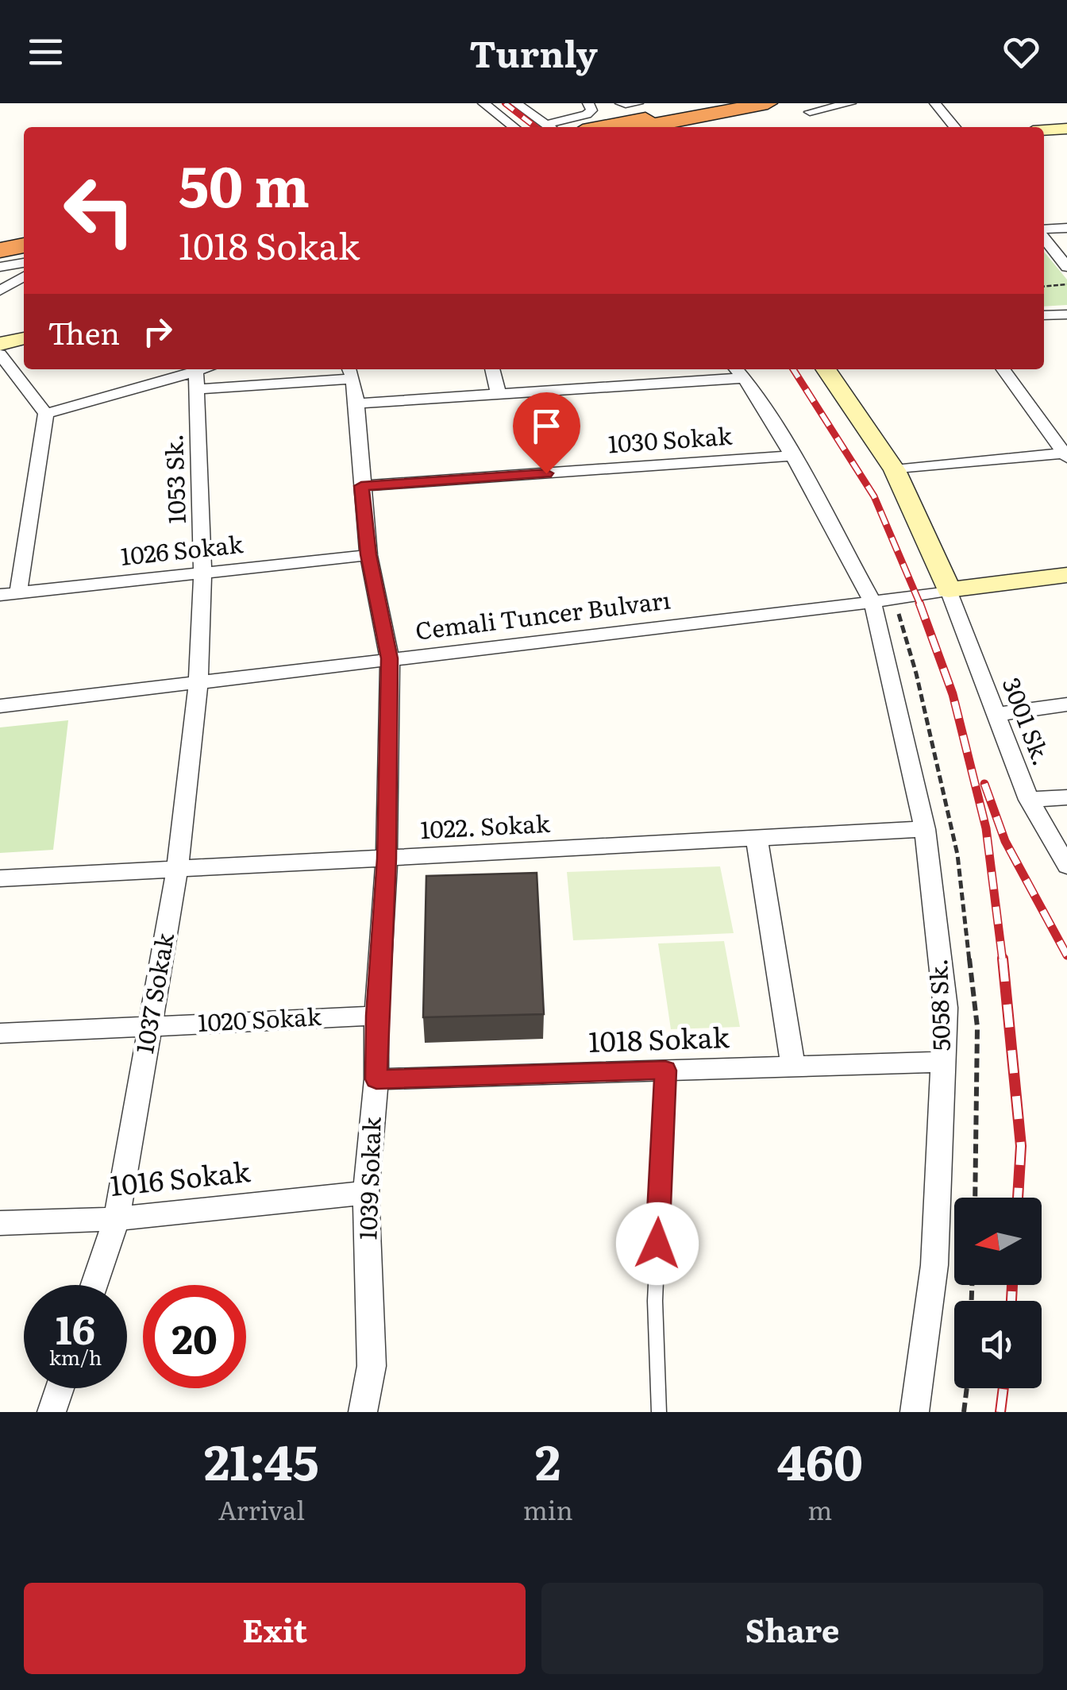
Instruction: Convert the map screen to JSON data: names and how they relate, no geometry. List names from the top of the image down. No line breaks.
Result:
{"streets":{"street":["1030 Sokak","1053 Sk.","1026 Sokak","Cemali Tuncer Bulvarı","3001 Sk.","1022. Sokak","1037 Sokak","5058 Sk.","1020 Sokak","1018 Sokak","1039 Sokak","1016 Sokak"]},"crossings":[["1030 Sokak","5058 Sk."],["1030 Sokak","1039 Sokak"],["1053 Sk.","1026 Sokak"],["1053 Sk.","Cemali Tuncer Bulvarı"],["1053 Sk.","1037 Sokak"],["1026 Sokak","1039 Sokak"],["Cemali Tuncer Bulvarı","3001 Sk."],["Cemali Tuncer Bulvarı","1037 Sokak"],["Cemali Tuncer Bulvarı","5058 Sk."],["Cemali Tuncer Bulvarı","1039 Sokak"],["1022. Sokak","1037 Sokak"],["1022. Sokak","5058 Sk."],["1022. Sokak","1039 Sokak"],["1037 Sokak","1020 Sokak"],["1037 Sokak","1016 Sokak"],["5058 Sk.","1018 Sokak"],["1020 Sokak","1039 Sokak"],["1018 Sokak","1039 Sokak"],["1039 Sokak","1016 Sokak"]],"north":"left","page":{"header":"Turnly","turn":["50 m","1018 Sokak"],"then":"Then","speed":"16 km/h","limit":"20","eta":["21:45","Arrival","2","min","460","m"],"buttons":["Exit","Share"]}}
